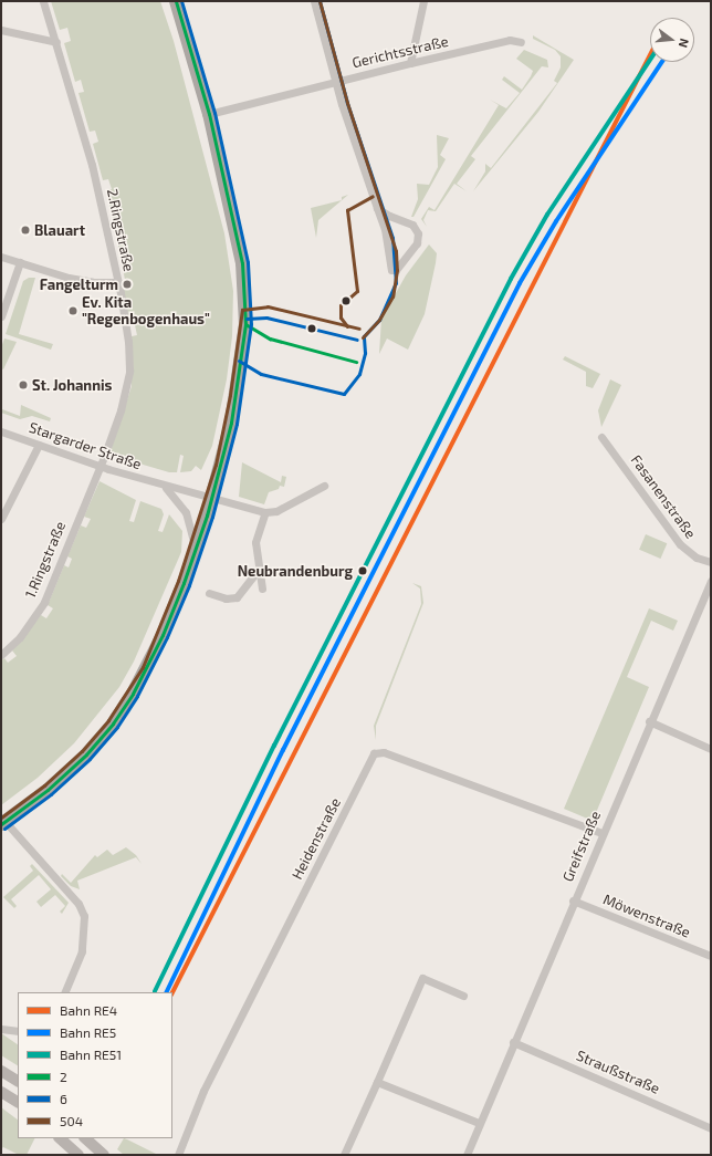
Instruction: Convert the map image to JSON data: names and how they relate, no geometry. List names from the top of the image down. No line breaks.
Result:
{"streets":{"street":["Gerichtsstraße","2.Ringstraße","Stargarder Straße","Fasanenstraße","1.Ringstraße","Heidenstraße","Greifstraße","Möwenstraße","Straußstraße"]},"crossings":[["2.Ringstraße","Stargarder Straße"],["2.Ringstraße","1.Ringstraße"],["Stargarder Straße","1.Ringstraße"],["Heidenstraße","Greifstraße"],["Greifstraße","Möwenstraße"],["Greifstraße","Straußstraße"]],"places":["Blauart","Fangelturm","Ev. Kita \"Regenbogenhaus\"","St. Johannis","Neubrandenburg"],"lines":["transit line 2","transit line 6","transit line 504","rail line RE4","rail line RE51","rail line RE5"],"legend":["Bahn RE4","Bahn RE5","Bahn RE51","2","6","504"],"north":"right"}
